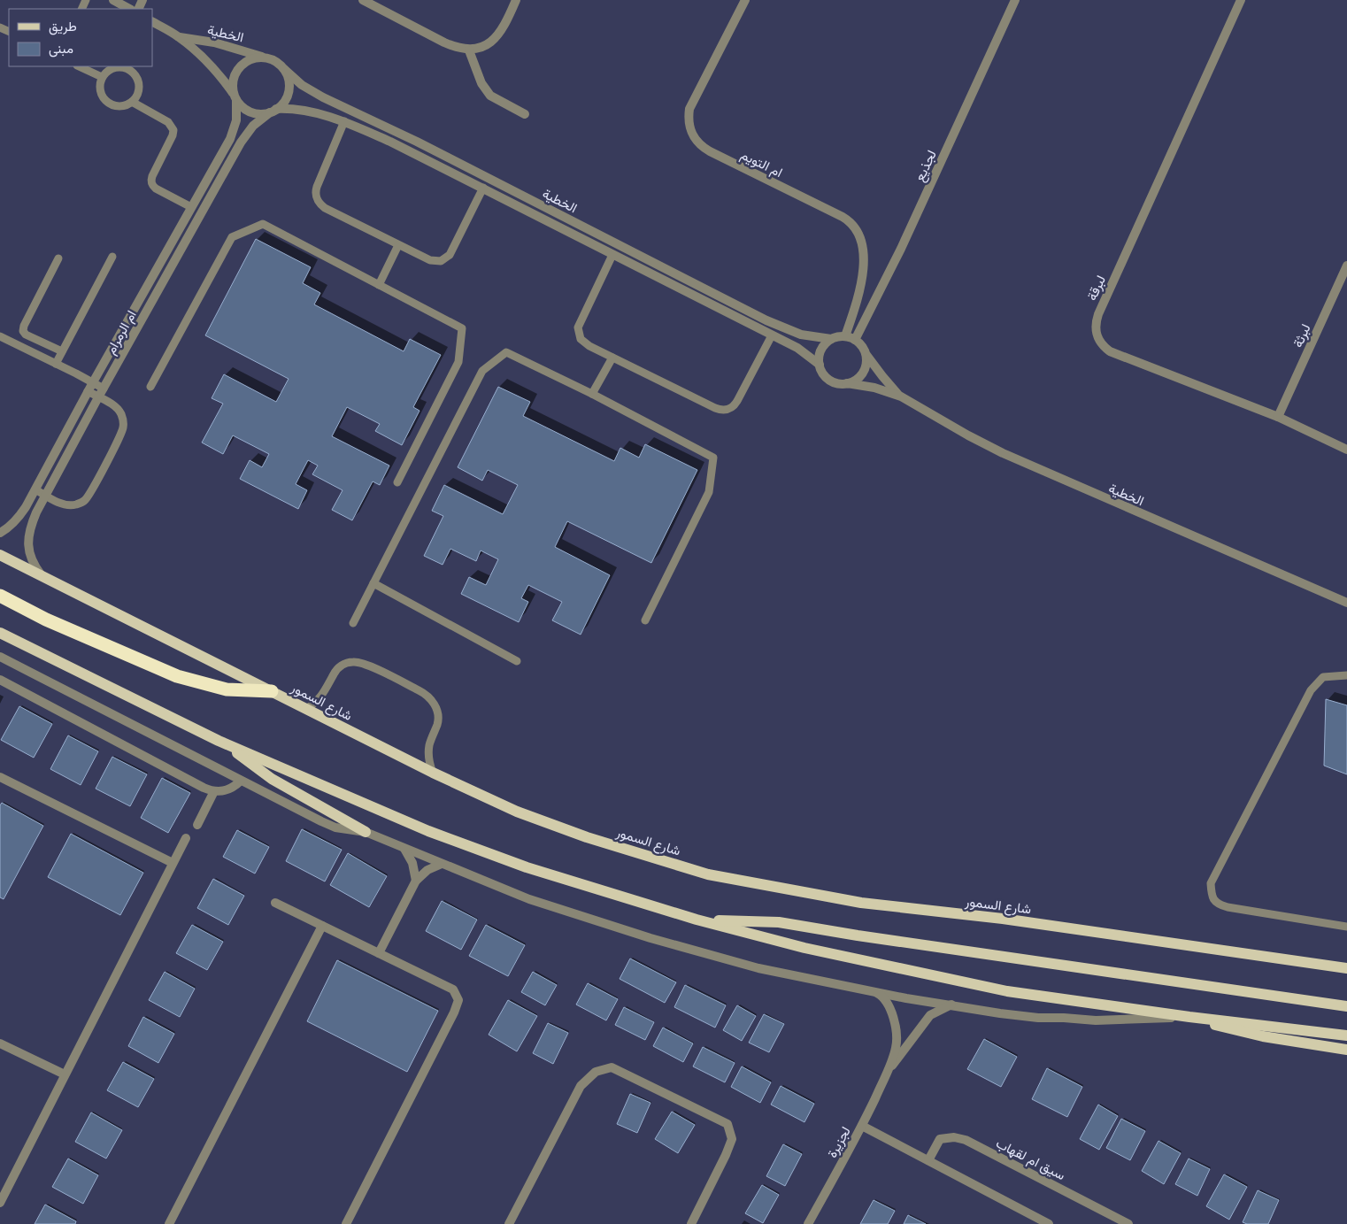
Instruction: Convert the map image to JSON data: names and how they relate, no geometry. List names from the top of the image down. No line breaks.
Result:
{"streets":{"main road":["شارع السمور"],"street":["الخطية","ام التويم","لجذيع","لبرقة","ام الرمرام","لبرثة","لجزيرة","سيق ام لقهاب"]},"crossings":[["الخطية","ام التويم"],["الخطية","لجذيع"],["الخطية","ام الرمرام"],["ام التويم","لجذيع"],["لبرقة","لبرثة"],["ام الرمرام","شارع السمور"]],"legend":["طريق","مبنى"]}
